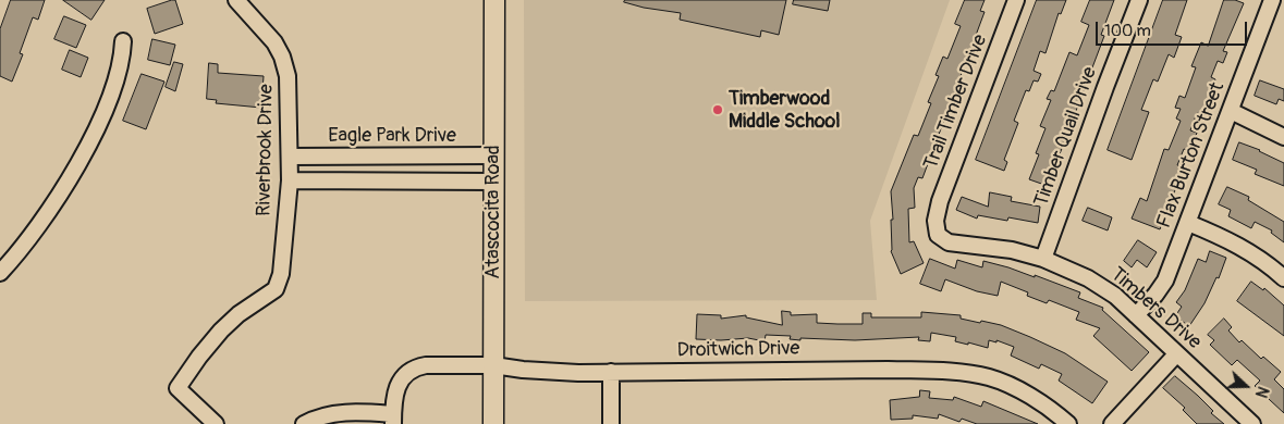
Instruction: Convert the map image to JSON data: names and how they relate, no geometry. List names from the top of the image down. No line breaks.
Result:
{"streets":{"main road":["Atascocita Road"],"street":["Trail Timber Drive","Eagle Park Drive","Timber Quail Drive","Riverbrook Drive","Flax Burton Street","Timbers Drive","Droitwich Drive"]},"crossings":[["Trail Timber Drive","Timbers Drive"],["Eagle Park Drive","Riverbrook Drive"],["Eagle Park Drive","Atascocita Road"],["Timber Quail Drive","Timbers Drive"],["Flax Burton Street","Timbers Drive"],["Atascocita Road","Droitwich Drive"]],"places":["Timberwood Middle School"],"scale_bar":"100 m","north":"right"}
